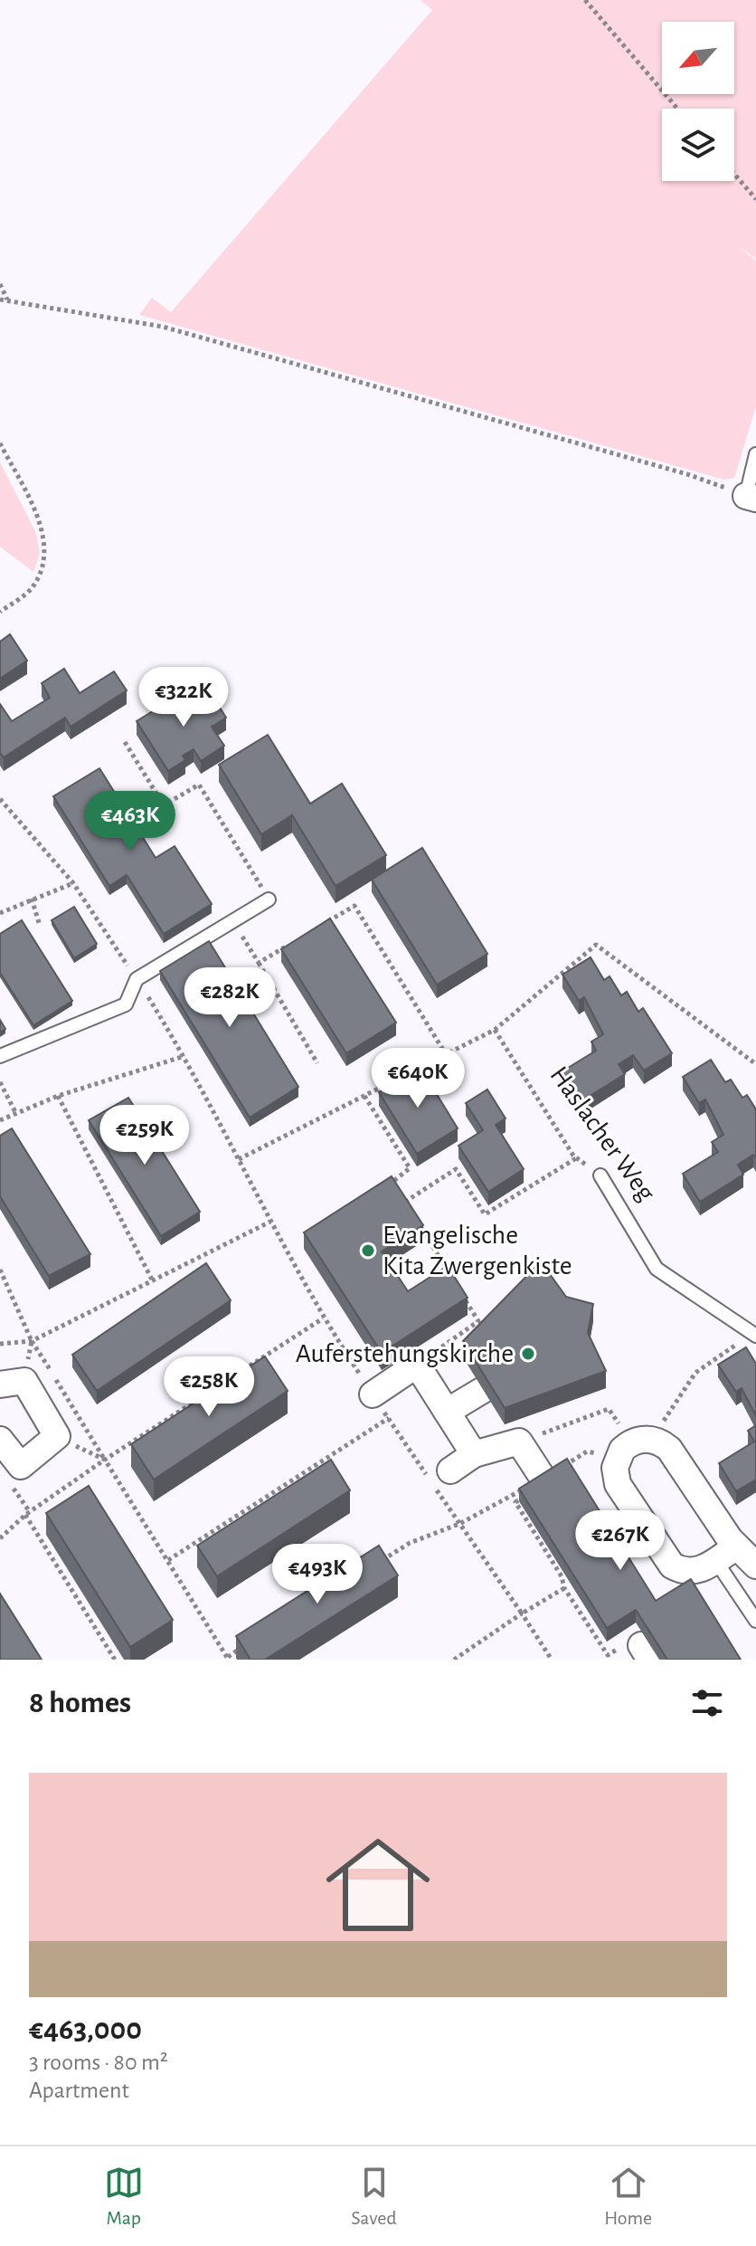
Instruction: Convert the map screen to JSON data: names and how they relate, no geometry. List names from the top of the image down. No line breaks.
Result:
{"streets":{"lane":["Haslacher Weg"]},"places":["Evangelische Kita Zwergenkiste","Auferstehungskirche"],"north":"bottom left","page":{"price":["€322K","€463K","€282K","€640K","€259K","€258K","€267K","€493K"],"heading":"8 homes","list":[{"name":"€463,000","note":"3 rooms · 80 m² · Apartment"}],"tabs":["Map","Saved","Home"]}}
